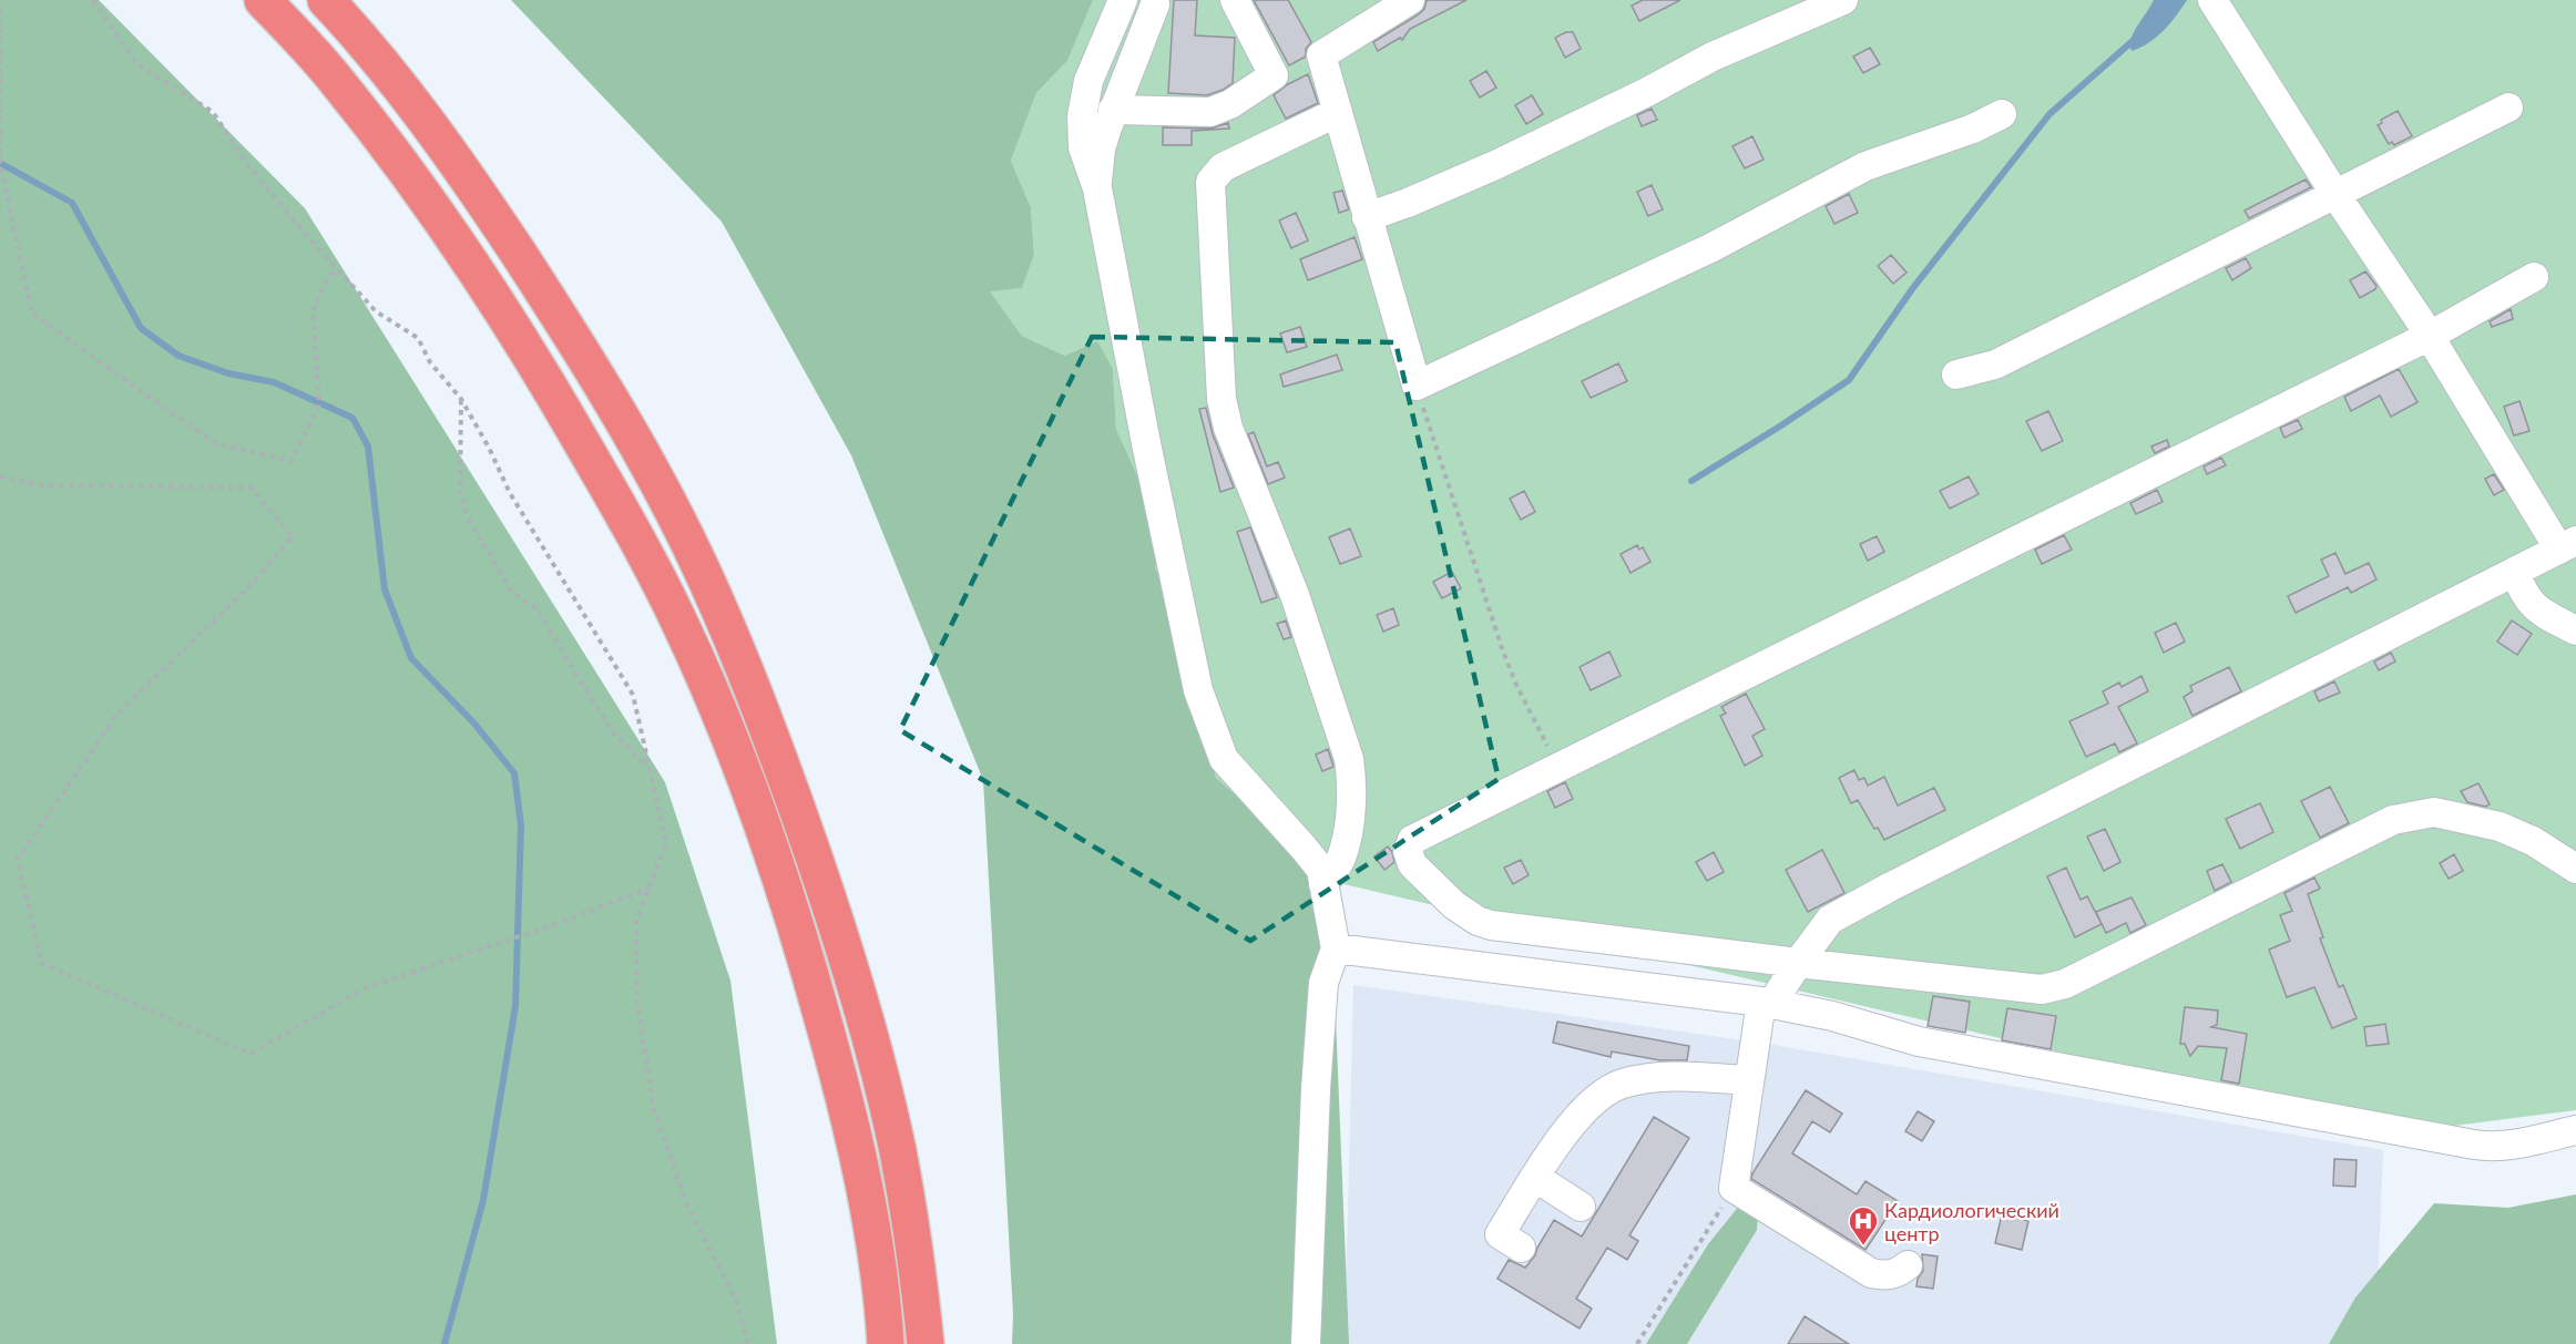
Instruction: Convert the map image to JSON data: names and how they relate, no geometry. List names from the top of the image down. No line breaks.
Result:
{"places":{"hospital":["Кардиологический центр"]}}
